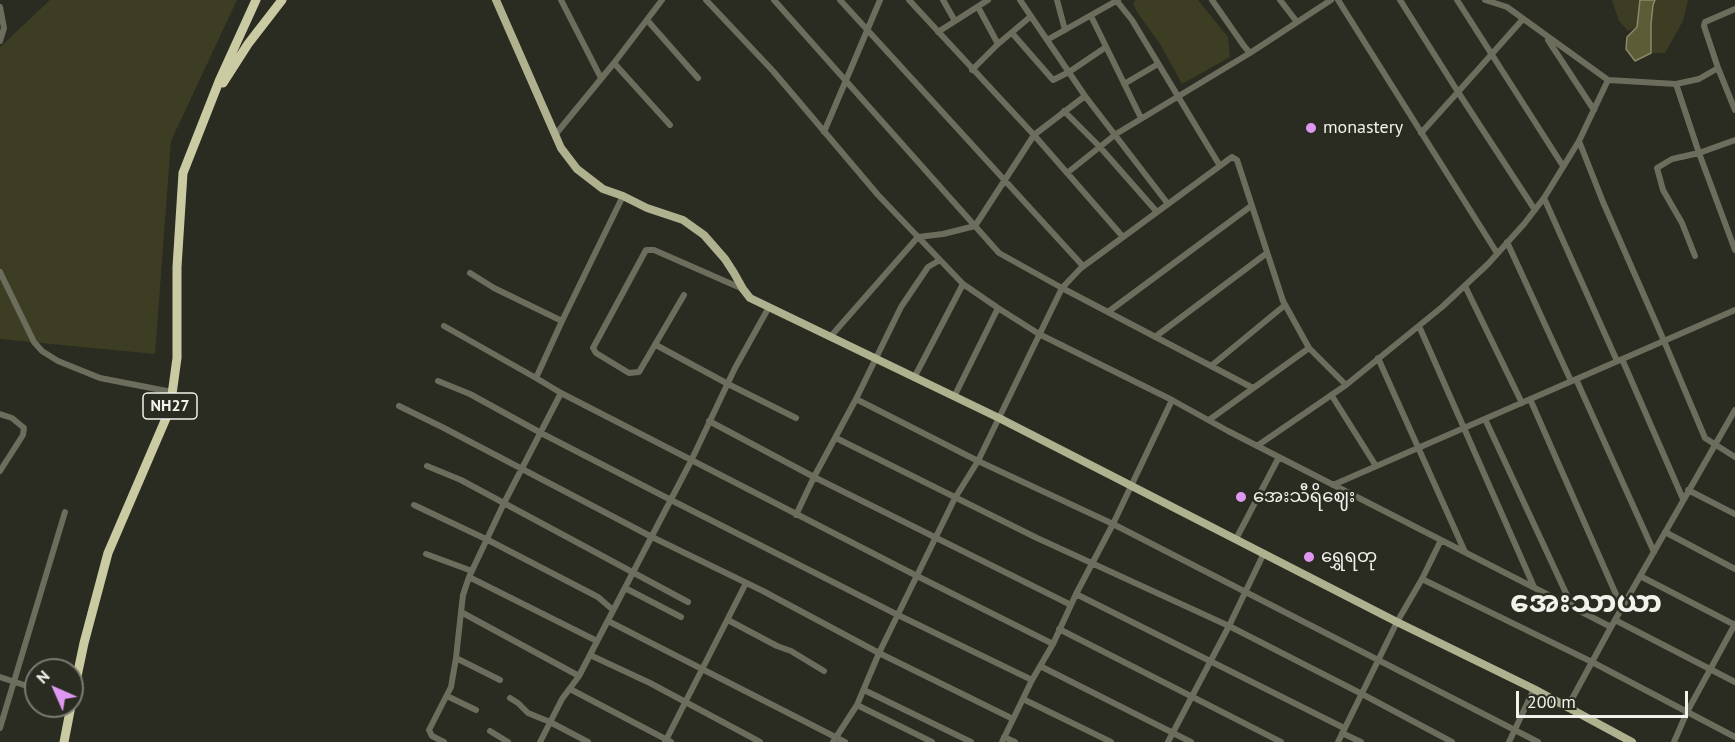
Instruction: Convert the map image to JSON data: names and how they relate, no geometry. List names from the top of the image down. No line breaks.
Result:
{"streets":{"highway":["NH27"]},"districts":["အေးသာယာ"],"places":["monastery","အေးသီရိဈေး","ရွှေရတု"],"scale_bar":"200 m","north":"top left"}
